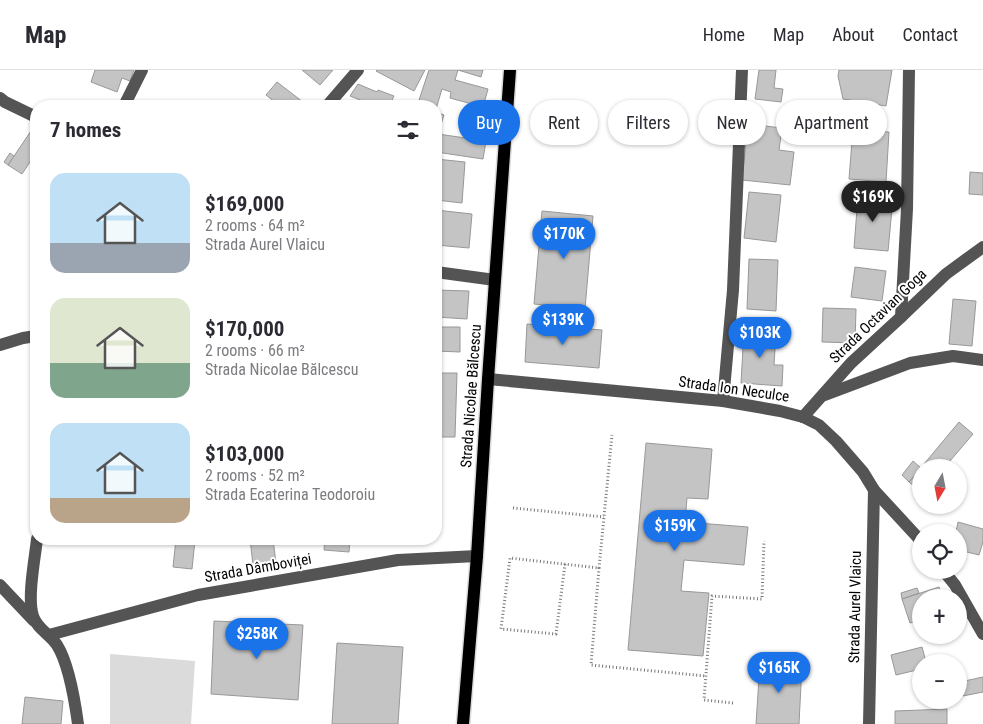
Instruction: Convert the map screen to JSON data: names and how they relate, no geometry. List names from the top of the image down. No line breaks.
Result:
{"streets":{"main road":["Strada Nicolae Bălcescu"],"street":["Strada Octavian Goga","Strada Ion Neculce","Strada Dâmboviței","Strada Aurel Vlaicu"]},"crossings":[["Strada Octavian Goga","Strada Ion Neculce"],["Strada Ion Neculce","Strada Nicolae Bălcescu"],["Strada Ion Neculce","Strada Aurel Vlaicu"],["Strada Nicolae Bălcescu","Strada Dâmboviței"]],"north":"bottom","page":{"header":"Map","nav":["Home","Map","About","Contact"],"chip":["Buy","Rent","Filters","New","Apartment"],"heading":"7 homes","list":[{"name":"$169,000","note":"2 rooms · 64 m² · Strada Aurel Vlaicu"},{"name":"$170,000","note":"2 rooms · 66 m² · Strada Nicolae Bălcescu"},{"name":"$103,000","note":"2 rooms · 52 m² · Strada Ecaterina Teodoroiu"}],"price":["$169K","$170K","$139K","$103K","$159K","$258K","$165K"],"map_buttons":["+","−"]}}
